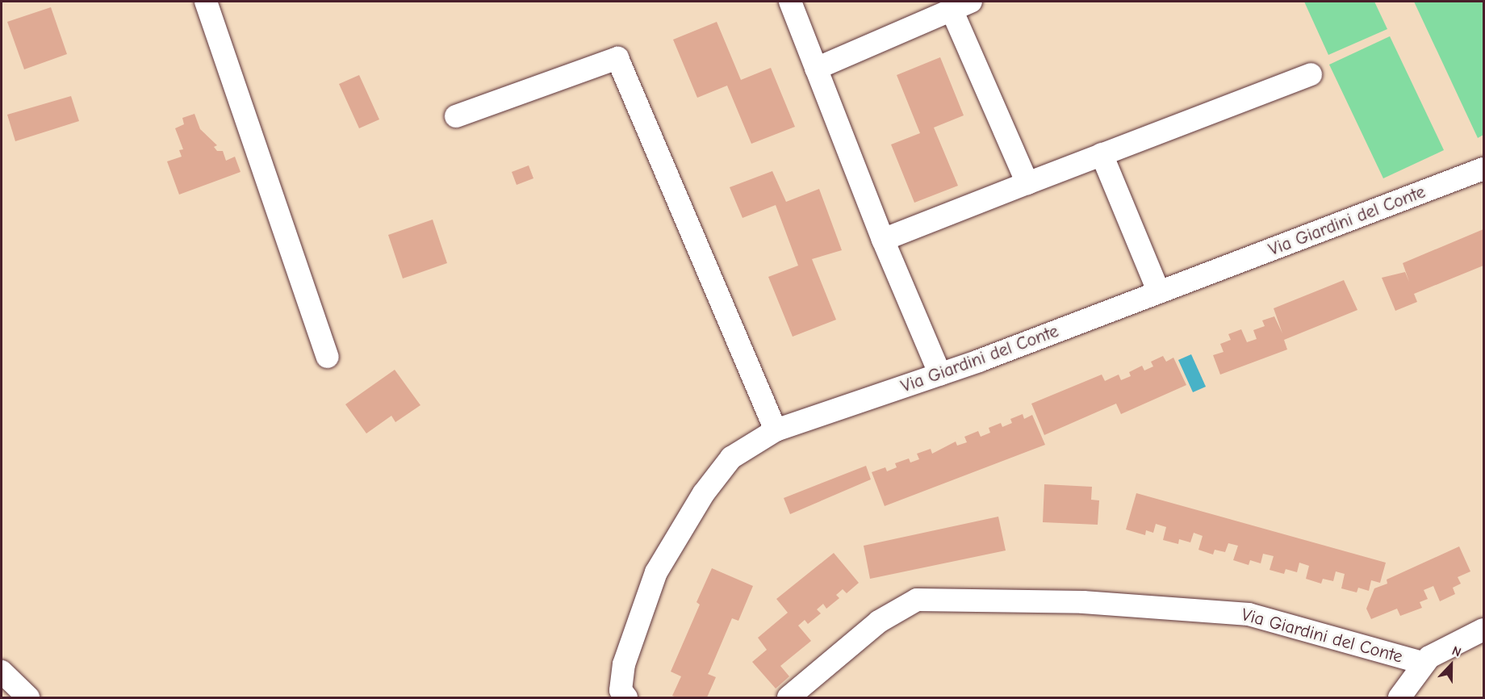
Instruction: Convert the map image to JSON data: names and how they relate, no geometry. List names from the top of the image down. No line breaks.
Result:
{"streets":{"street":["Via Giardini del Conte"]},"north":"top"}
